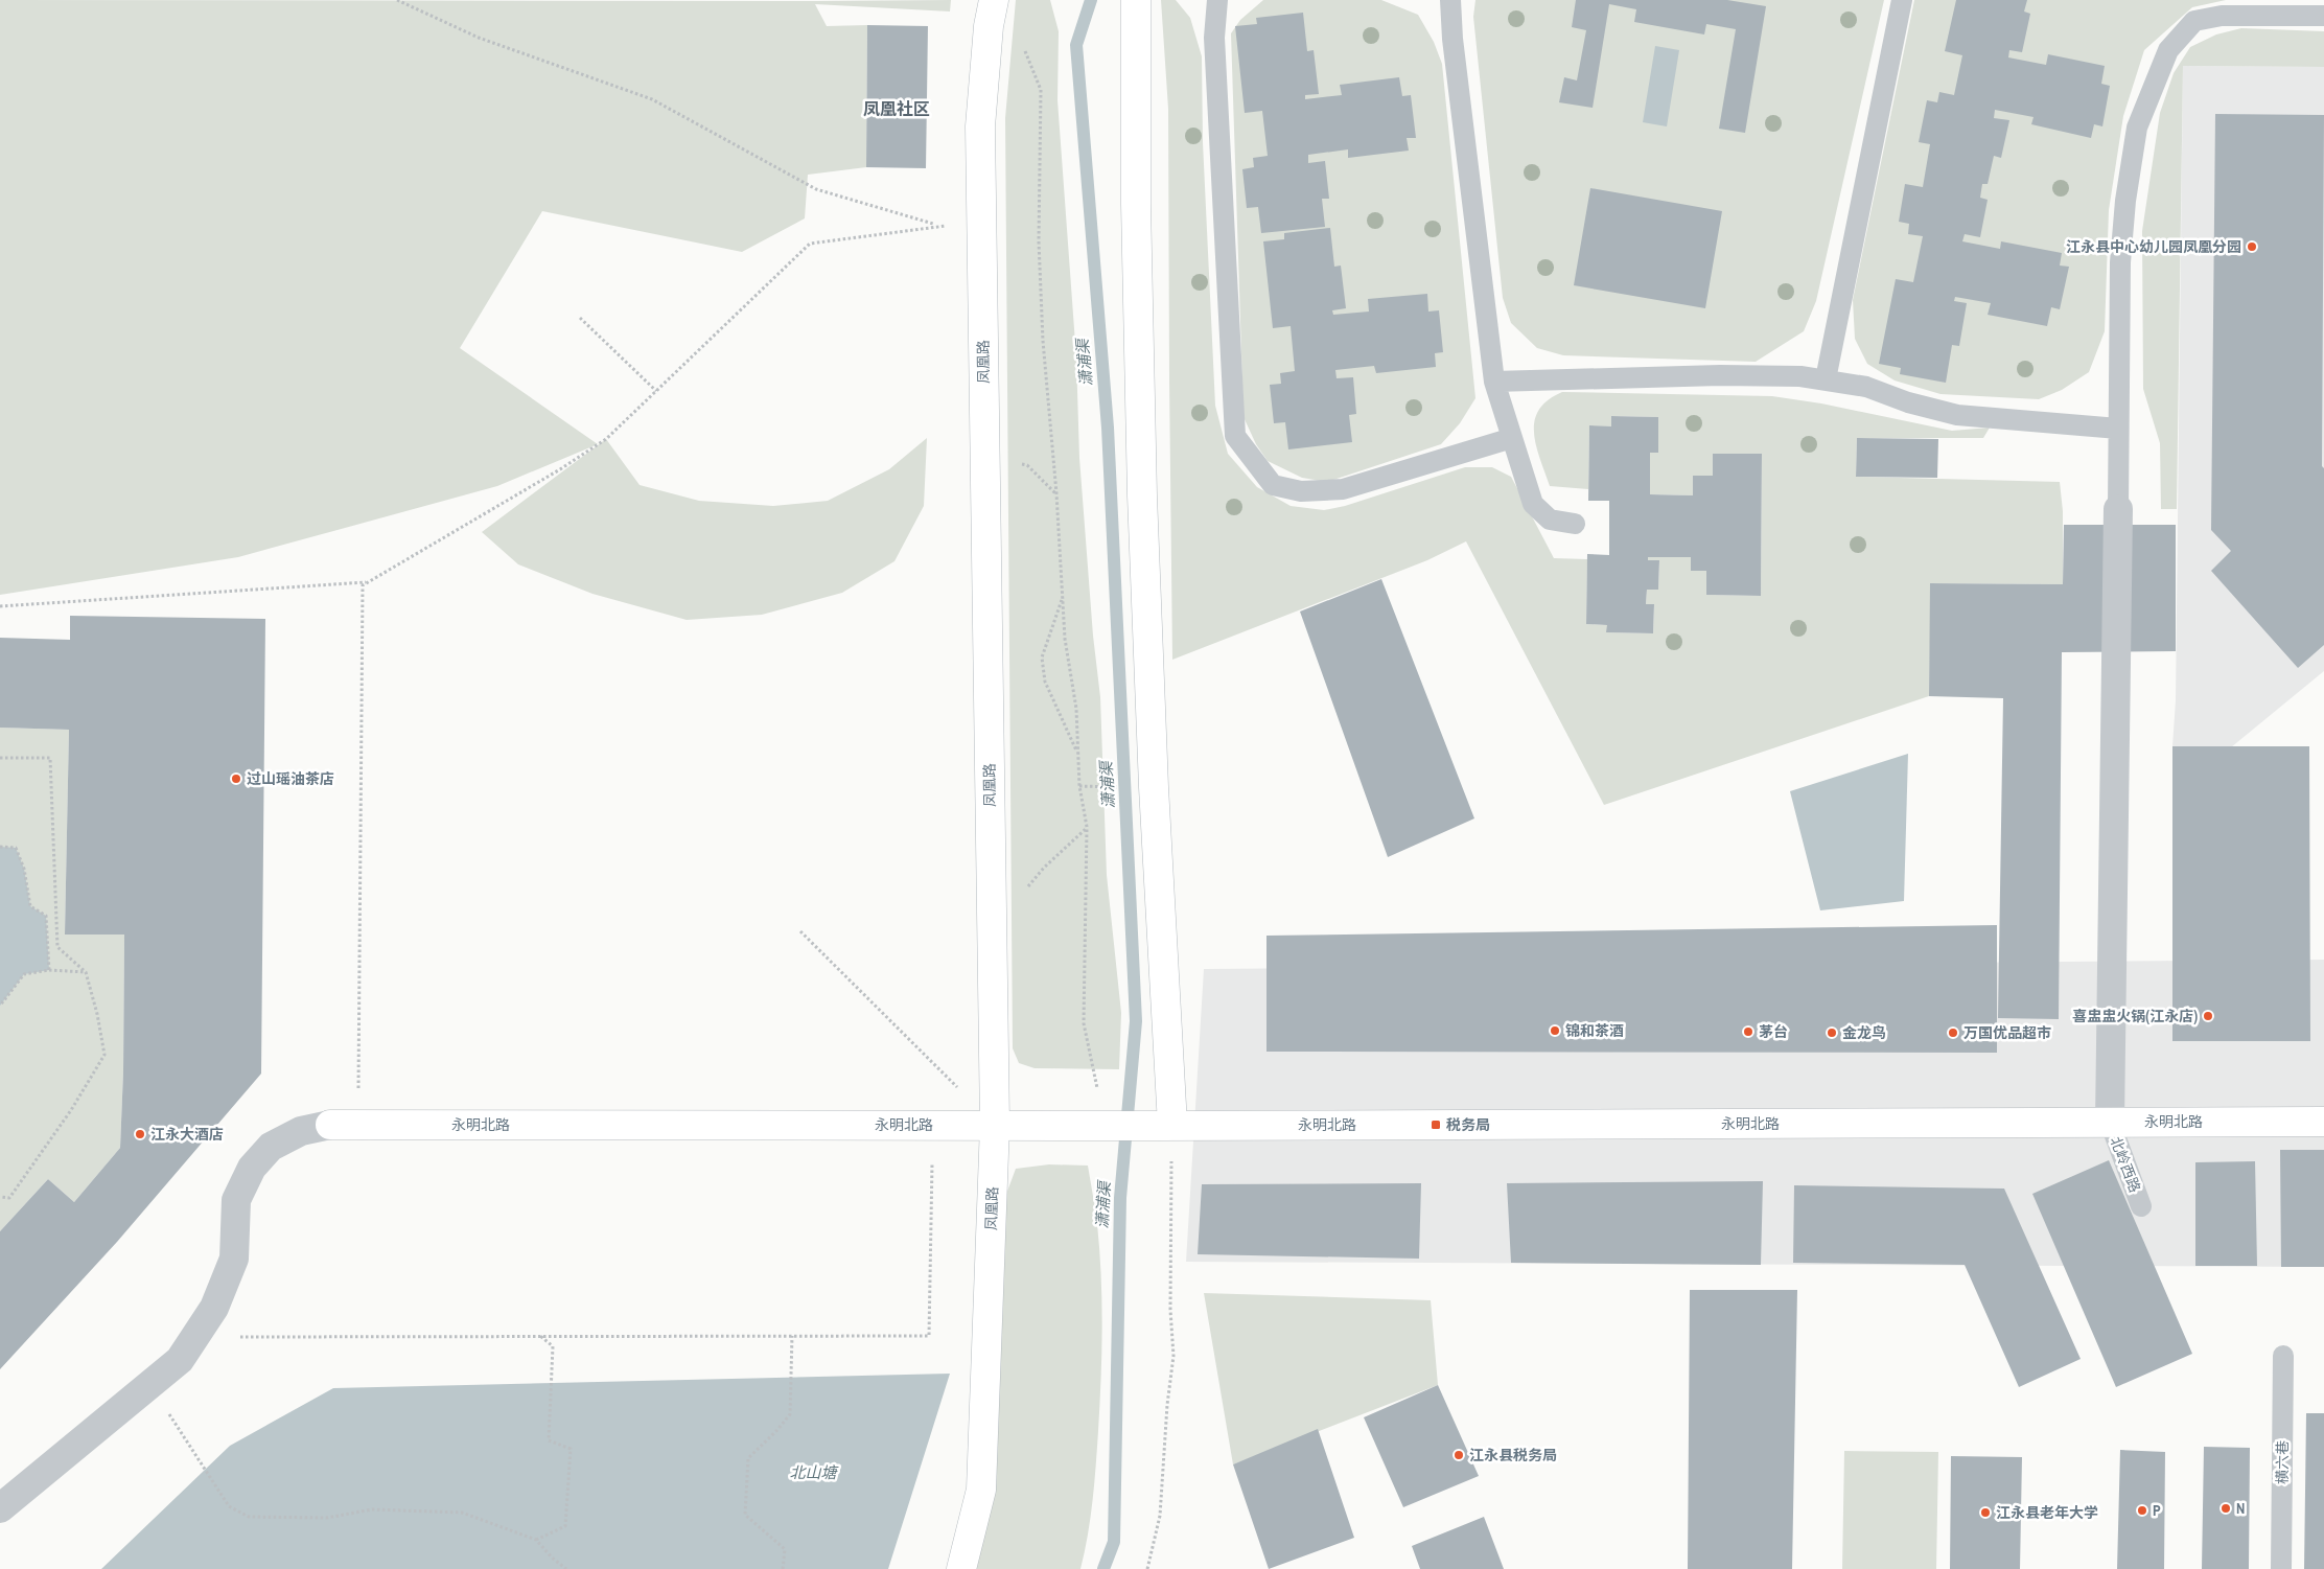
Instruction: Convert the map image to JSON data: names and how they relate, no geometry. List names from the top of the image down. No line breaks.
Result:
{"streets":{"main road":["凤凰路","永明北路"],"lane":["北岭西路","横六巷"]},"crossings":[["凤凰路","永明北路"],["永明北路","北岭西路"]],"districts":["凤凰社区"],"water":["潇浦渠","北山塘"],"places":{"other":["江永县中心幼儿园凤凰分园","过山瑶油茶店","喜盅盅火锅(江永店)","锦和茶酒","茅台","金龙鸟","万国优品超市","江永大酒店","江永县税务局","N","P","江永县老年大学"],"transit":["税务局"]}}
